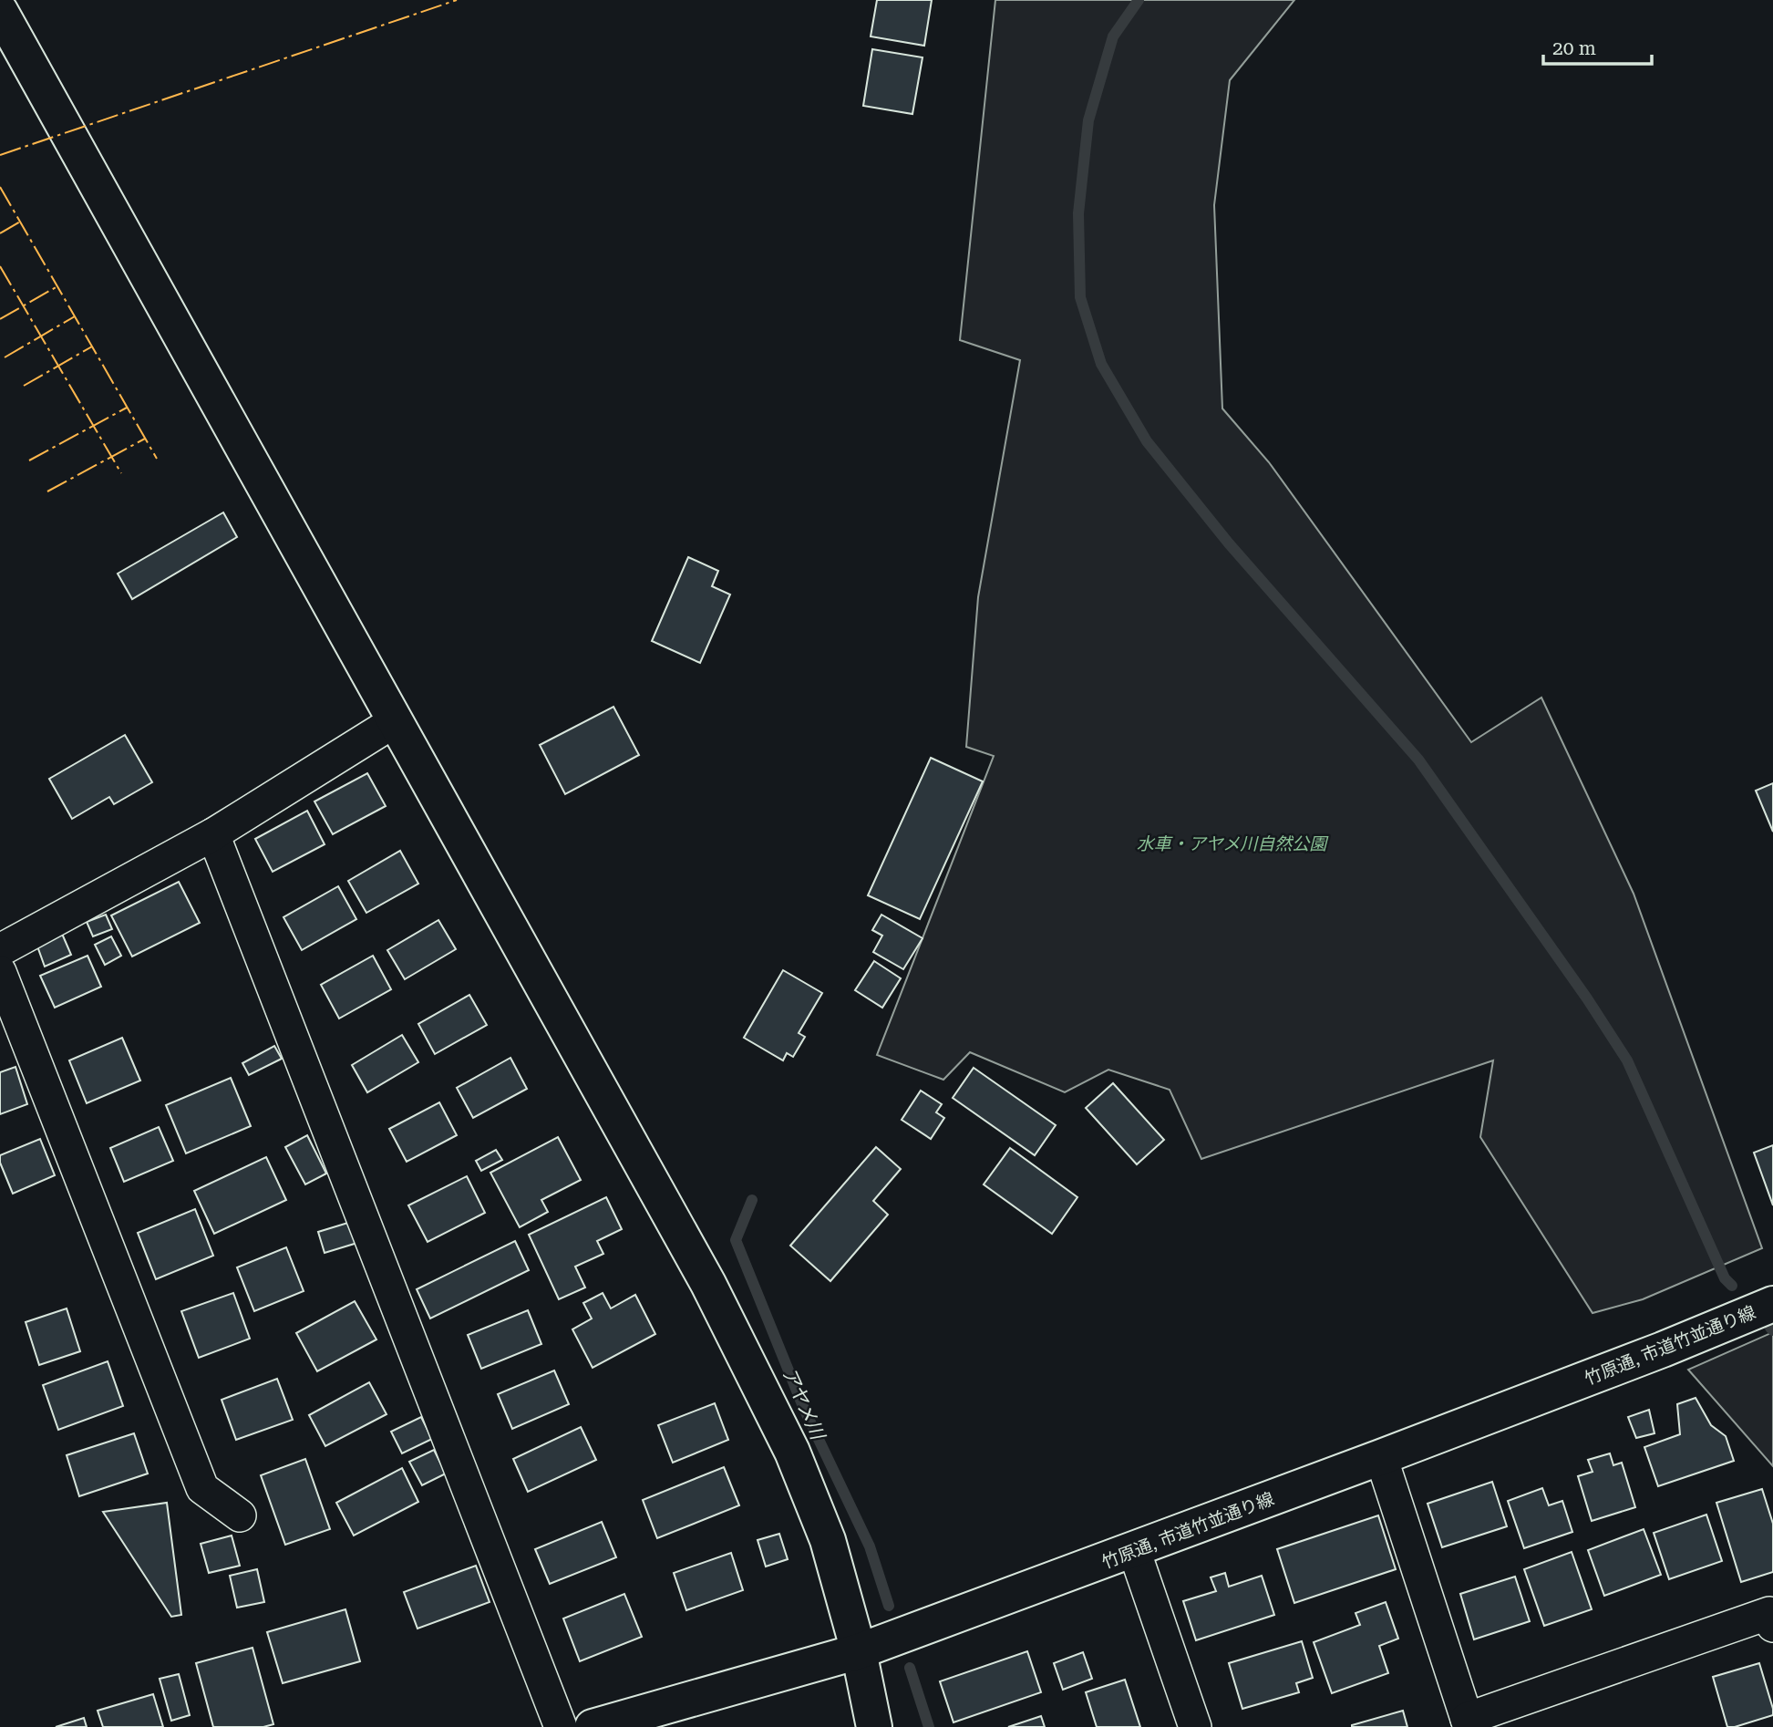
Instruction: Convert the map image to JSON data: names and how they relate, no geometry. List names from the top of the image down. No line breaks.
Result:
{"streets":{"street":["竹原通, 市道竹並通り線"]},"water":["アヤメ川"],"parks":["水車・アヤメ川自然公園"],"scale_bar":"20 m"}
